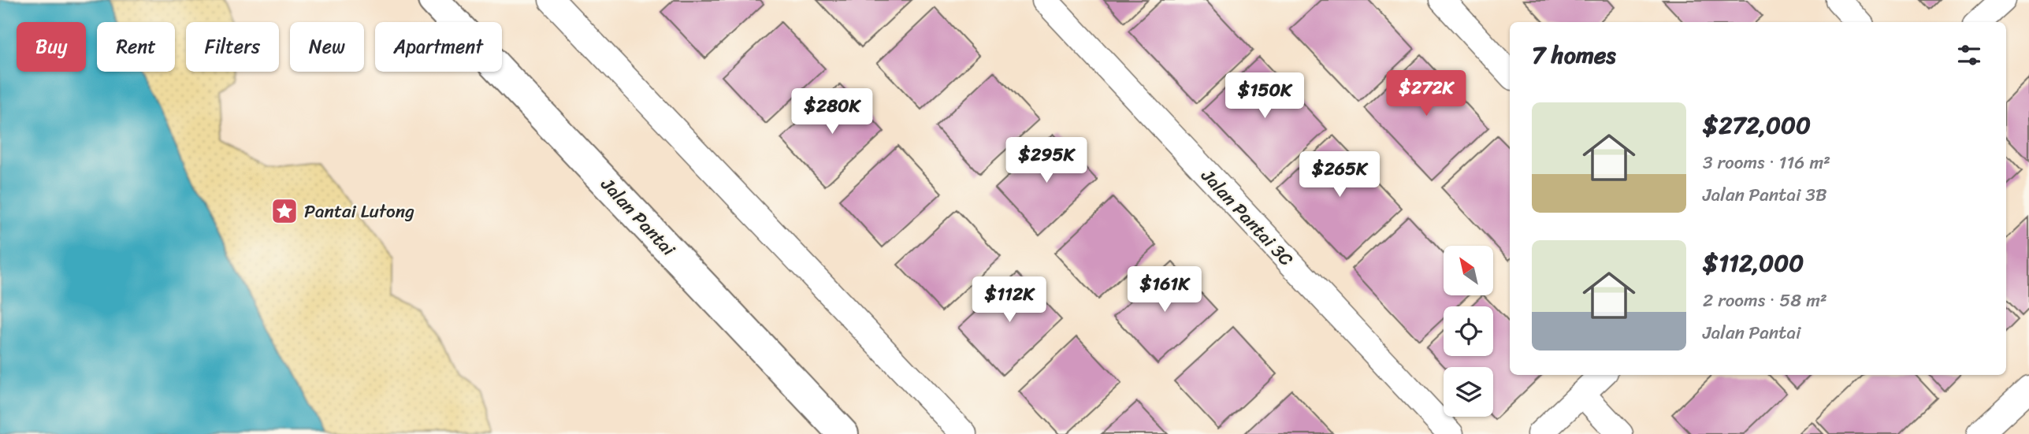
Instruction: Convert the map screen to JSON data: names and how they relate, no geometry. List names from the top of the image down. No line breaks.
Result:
{"streets":{"street":["Jalan Pantai","Jalan Pantai 3C"]},"places":{"place":["Pantai Lutong"]},"north":"top left","page":{"chip":["Buy","Rent","Filters","New","Apartment"],"heading":"7 homes","price":["$272K","$150K","$280K","$295K","$265K","$161K","$112K"],"list":[{"name":"$272,000","note":"3 rooms · 116 m² · Jalan Pantai 3B"},{"name":"$112,000","note":"2 rooms · 58 m² · Jalan Pantai"}]}}
